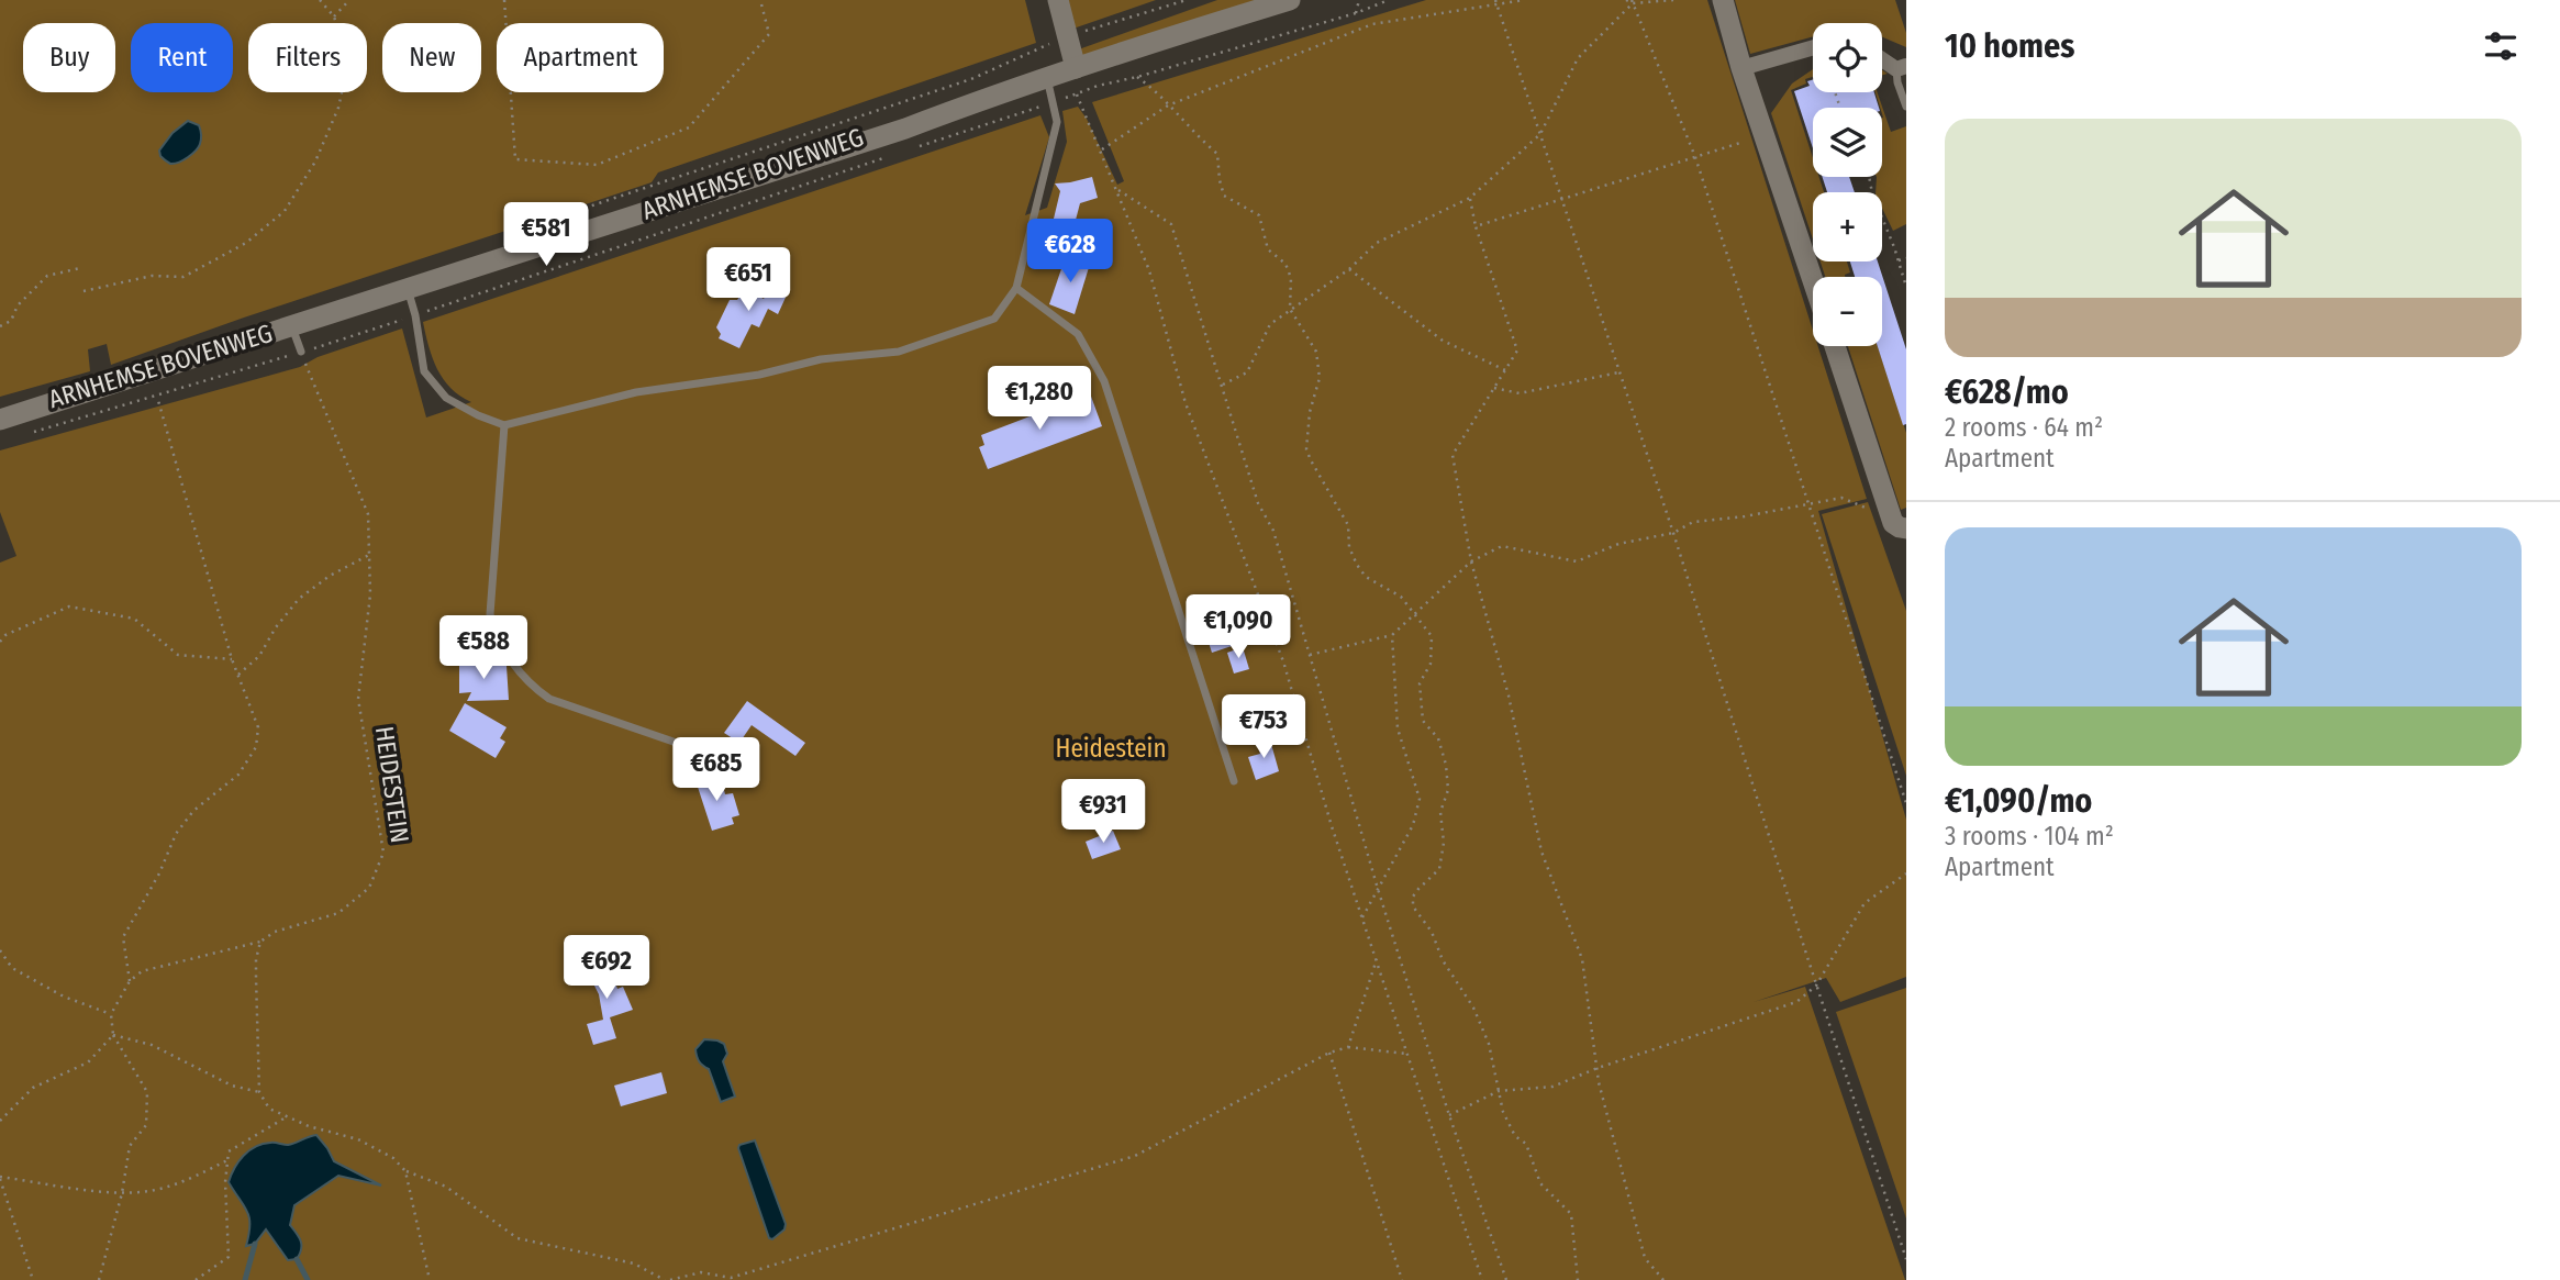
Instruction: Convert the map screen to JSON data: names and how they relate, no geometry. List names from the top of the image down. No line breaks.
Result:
{"streets":{"path":["ARNHEMSE BOVENWEG","HEIDESTEIN"]},"crossings":[["ARNHEMSE BOVENWEG","HEIDESTEIN"]],"parks":["Heidestein"],"page":{"heading":"10 homes","map_buttons":["+","−"],"chip":["Buy","Rent","Filters","New","Apartment"],"list":[{"name":"€628/mo","note":"2 rooms · 64 m² · Apartment"},{"name":"€1,090/mo","note":"3 rooms · 104 m² · Apartment"}],"price":["€581","€628","€651","€1,280","€1,090","€588","€753","€685","€931","€692"]}}
